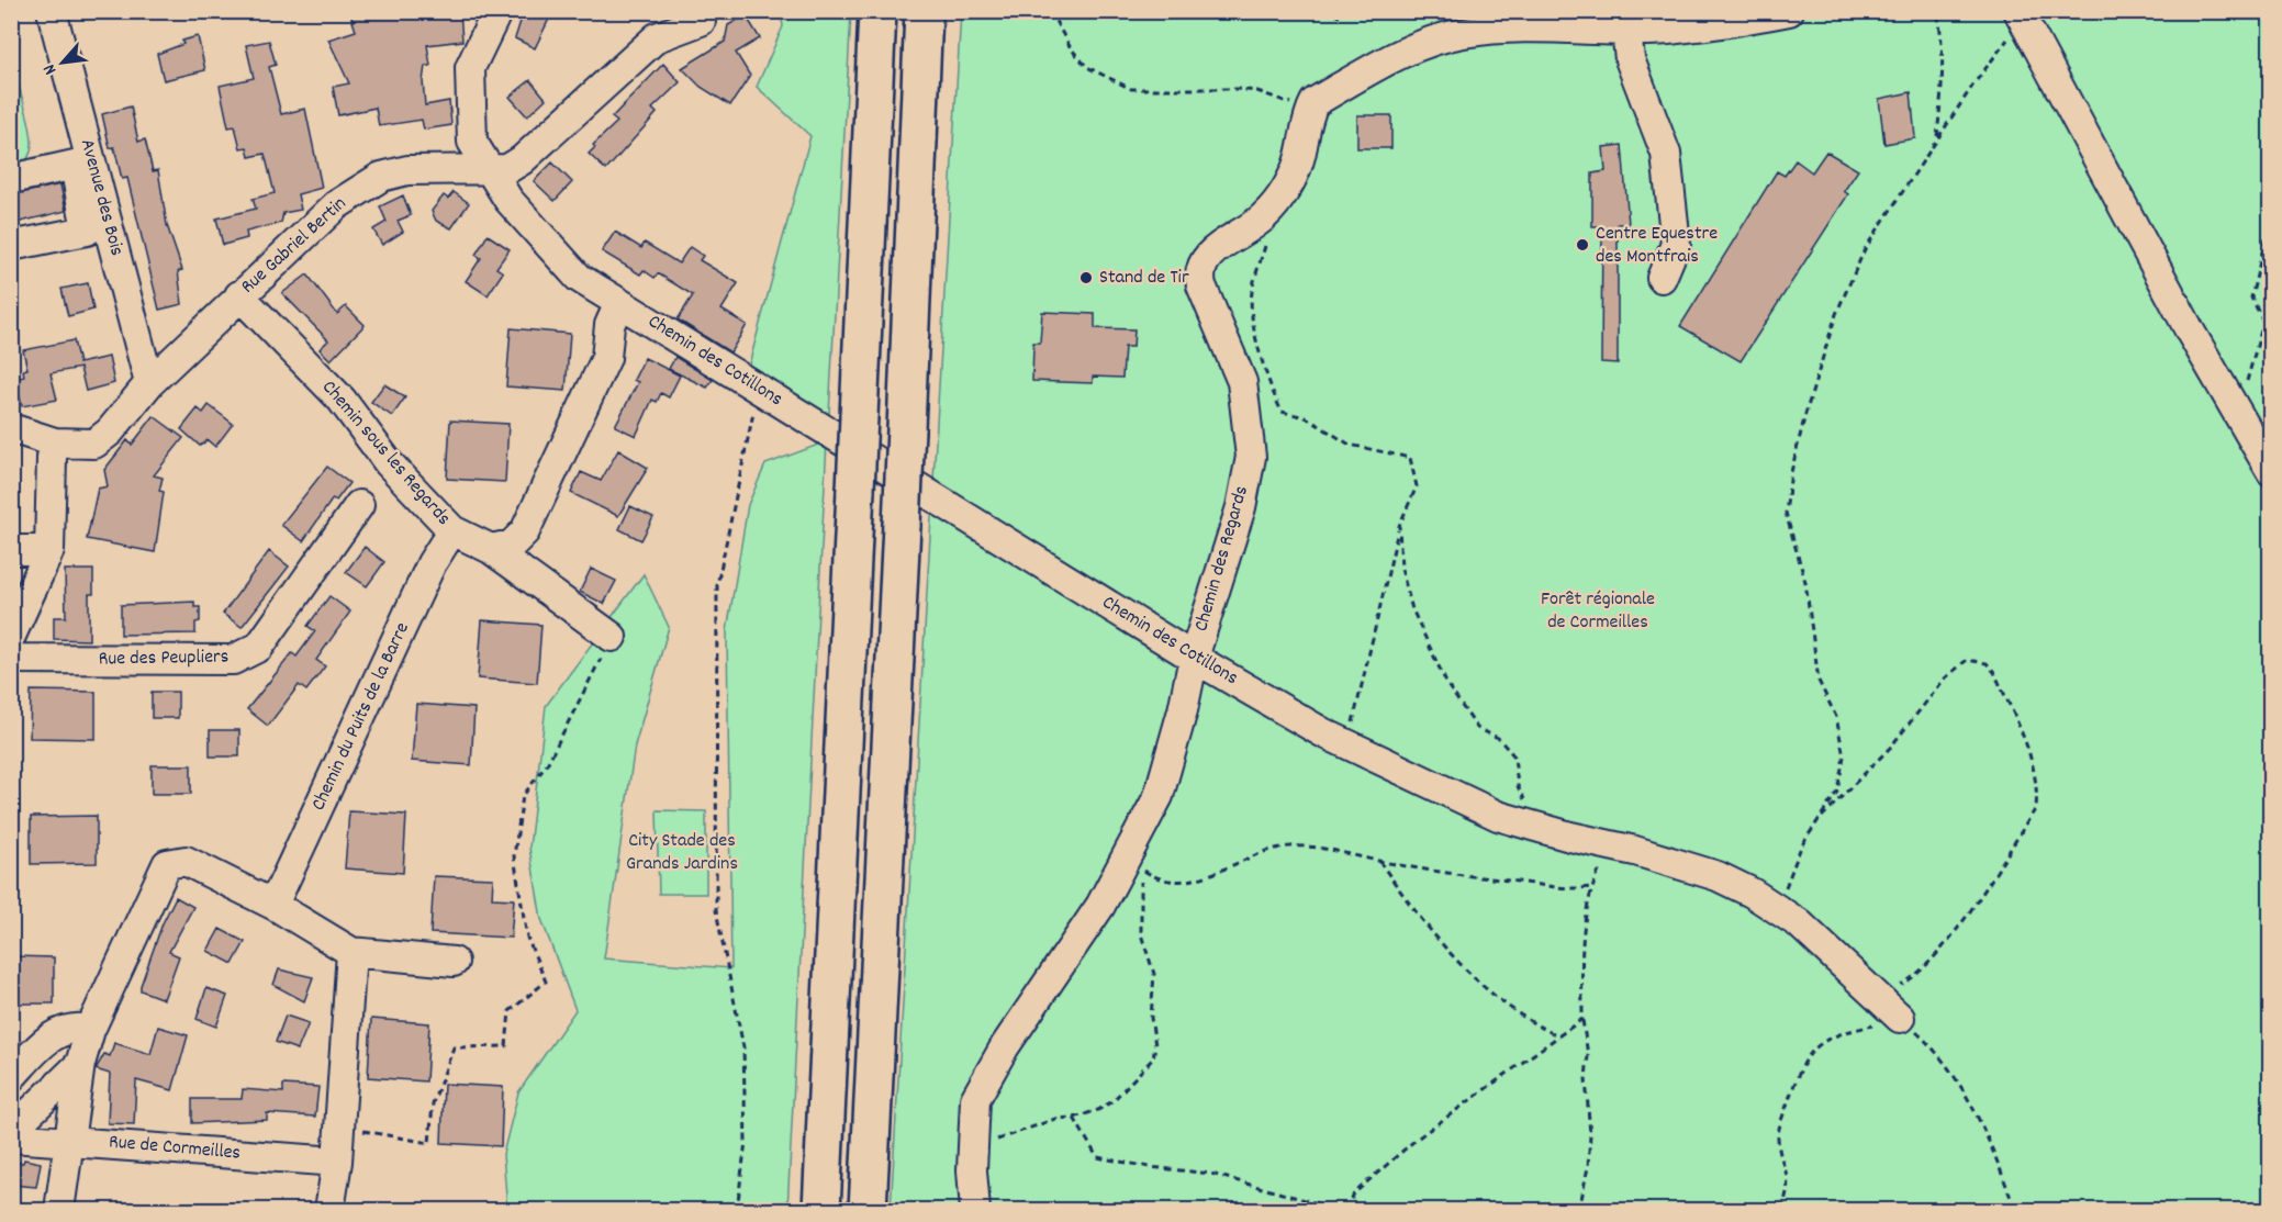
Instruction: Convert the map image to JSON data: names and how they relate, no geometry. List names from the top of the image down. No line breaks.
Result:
{"streets":{"street":["Avenue des Bois","Rue Gabriel Bertin","Chemin des Cotillons","Chemin sous les Regards","Chemin des Regards","Rue des Peupliers","Chemin du Puits de la Barre","Rue de Cormeilles"]},"crossings":[["Avenue des Bois","Rue Gabriel Bertin"],["Rue Gabriel Bertin","Chemin des Cotillons"],["Rue Gabriel Bertin","Chemin sous les Regards"],["Chemin des Cotillons","Chemin des Regards"],["Chemin sous les Regards","Chemin du Puits de la Barre"]],"parks":["Forêt régionale de Cormeilles","City Stade des Grands Jardins"],"places":["Centre Equestre des Montfrais","Stand de Tir"],"north":"bottom left"}
